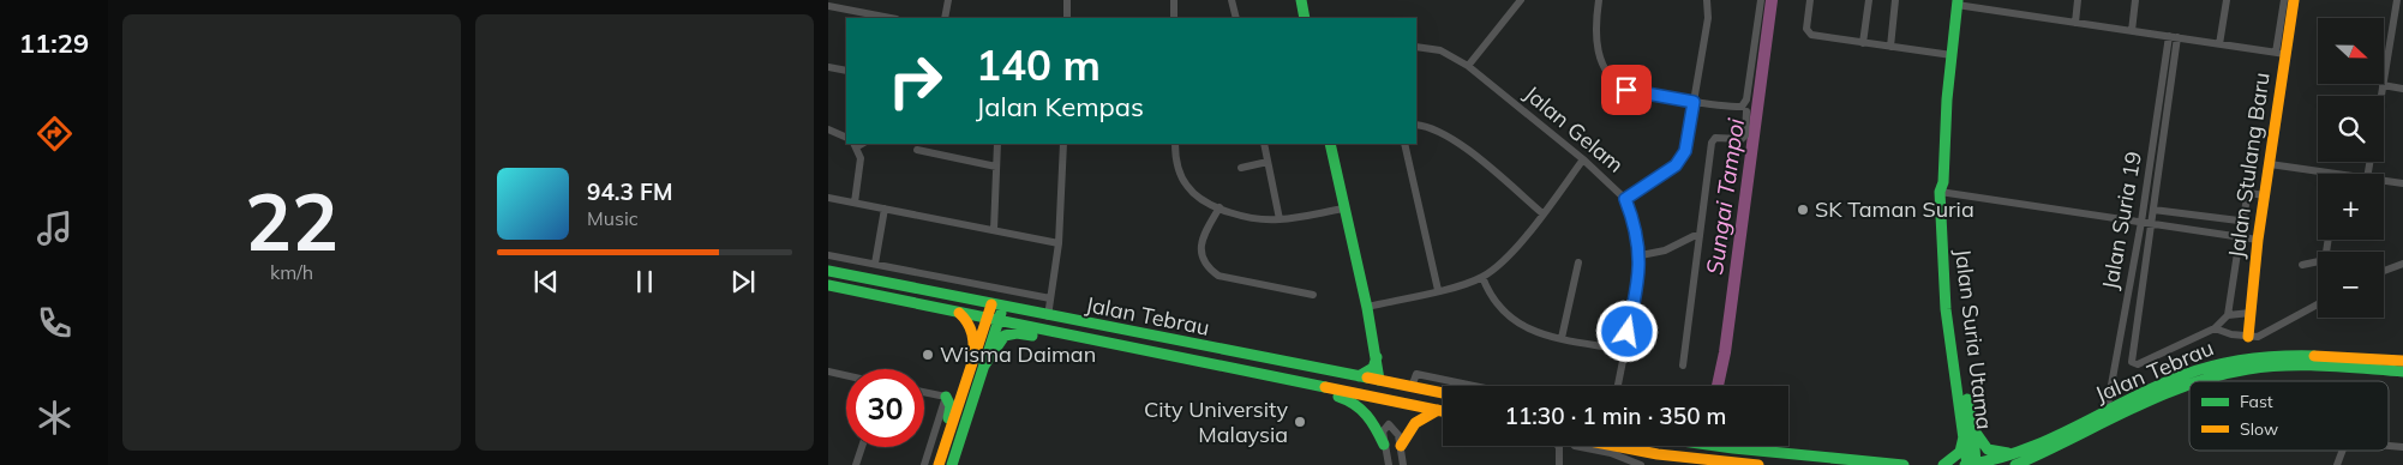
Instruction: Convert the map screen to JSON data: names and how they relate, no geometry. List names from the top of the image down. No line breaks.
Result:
{"streets":{"main road":["Jalan Stulang Baru","Jalan Tebrau","Jalan Suria Utama"],"street":["Jalan Gelam","Jalan Suria 19"]},"crossings":[["Jalan Suria 19","Jalan Tebrau"],["Jalan Tebrau","Jalan Suria Utama"]],"water":["Sungai Tampoi"],"places":["SK Taman Suria","Wisma Daiman","City University Malaysia"],"legend":["Fast","Slow"],"north":"right","page":{"tabs":"11:29","tile":["22","km/h"],"map_buttons":["+","−"],"turn":["140 m","Jalan Kempas"],"song":["94.3 FM","Music"],"limit":"30","trip":"11:30 · 1 min · 350 m"}}
